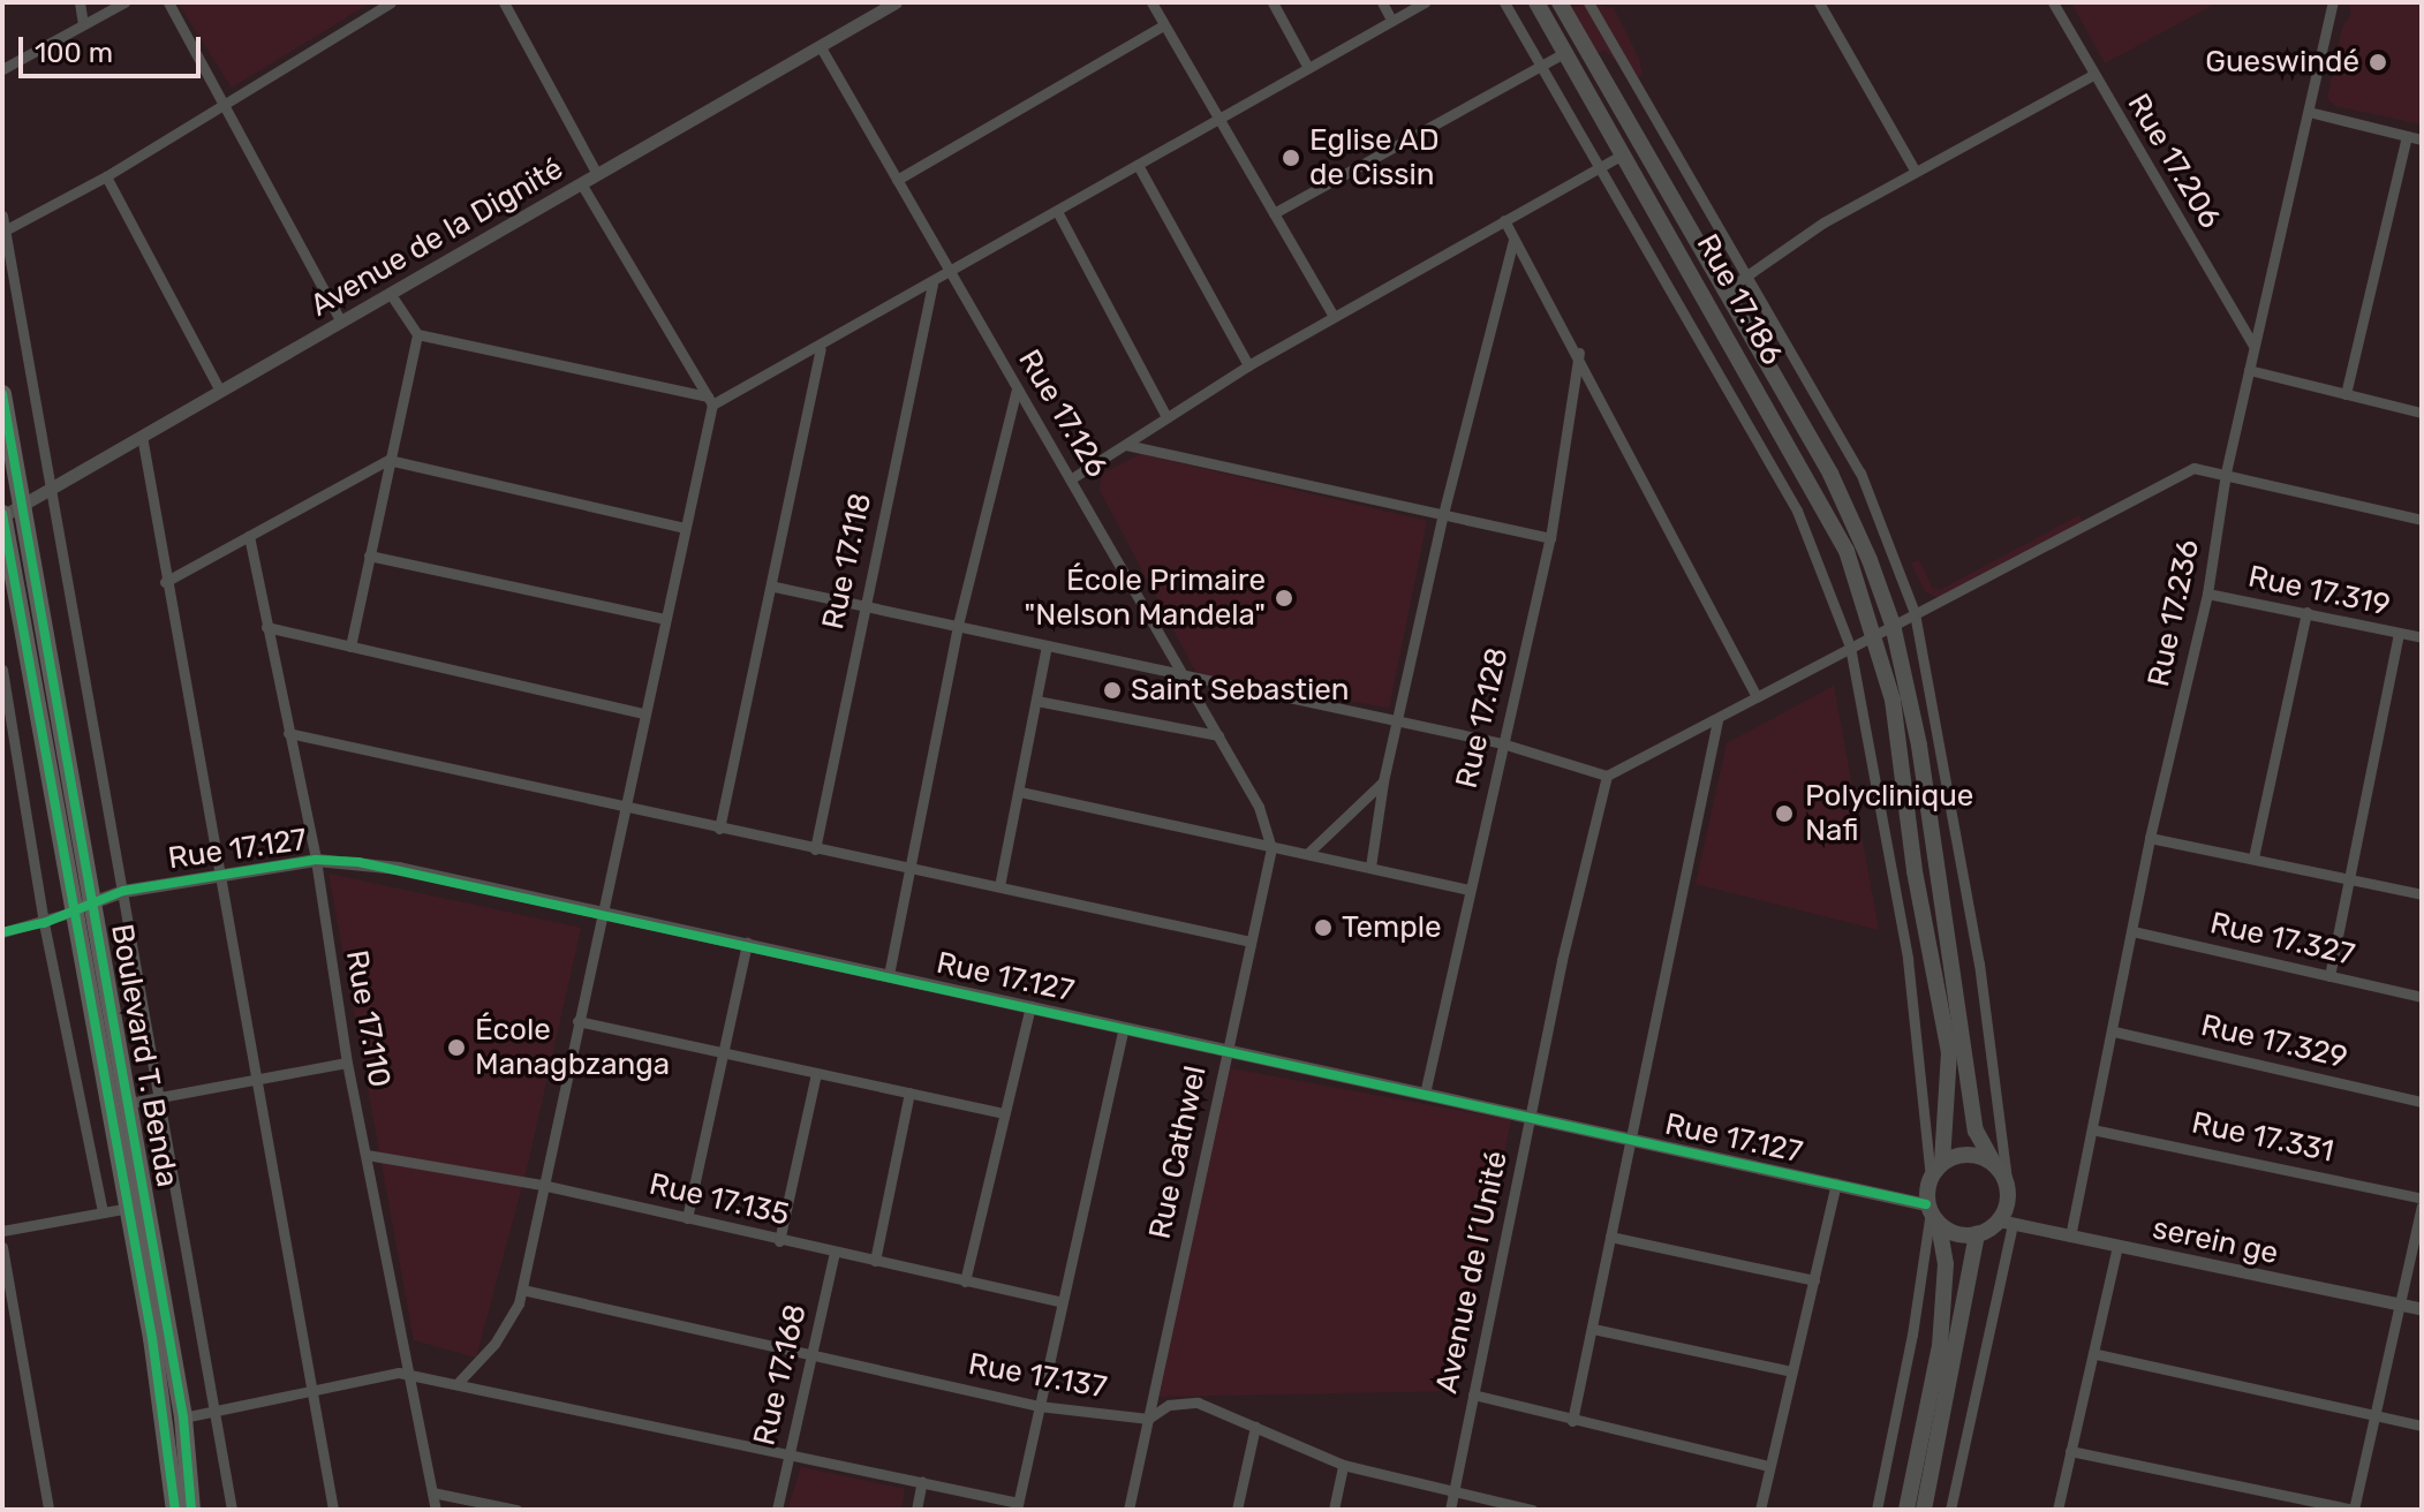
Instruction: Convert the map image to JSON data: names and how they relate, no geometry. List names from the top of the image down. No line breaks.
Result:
{"streets":{"highway":["Boulevard T. Benda"],"main road":["Rue 17.186"],"street":["Rue 17.206","Avenue de la Dignité","Rue 17.126","Rue 17.118","Rue 17.319","Rue 17.236","Rue 17.128","Rue 17.127","Rue 17.327","Rue 17.110","Rue 17.329","Rue 17.331","Rue Cathwel","Rue 17.135","serein ge","Avenue de l´Unité","Rue 17.168","Rue 17.137"]},"crossings":[["Rue 17.206","Rue 17.236"],["Avenue de la Dignité","Rue 17.126"],["Avenue de la Dignité","Boulevard T. Benda"],["Rue 17.186","Rue 17.127"],["Rue 17.186","serein ge"],["Rue 17.126","Rue Cathwel"],["Rue 17.319","Rue 17.236"],["Rue 17.236","Rue 17.327"],["Rue 17.236","Rue 17.329"],["Rue 17.236","Rue 17.331"],["Rue 17.236","serein ge"],["Rue 17.128","Rue 17.127"],["Rue 17.127","Rue 17.110"],["Rue 17.127","Boulevard T. Benda"],["Rue 17.127","Rue Cathwel"],["Rue 17.127","serein ge"],["Rue 17.127","Avenue de l´Unité"],["Rue 17.110","Rue 17.135"],["Rue Cathwel","Rue 17.137"],["Rue 17.135","Rue 17.168"],["Avenue de l´Unité","Rue 17.137"],["Rue 17.168","Rue 17.137"]],"places":["Gueswindé","Eglise AD de Cissin","École Primaire \"Nelson Mandela\"","Saint Sebastien","Polyclinique Nafi","Temple","École Managbzanga"],"scale_bar":"100 m"}
